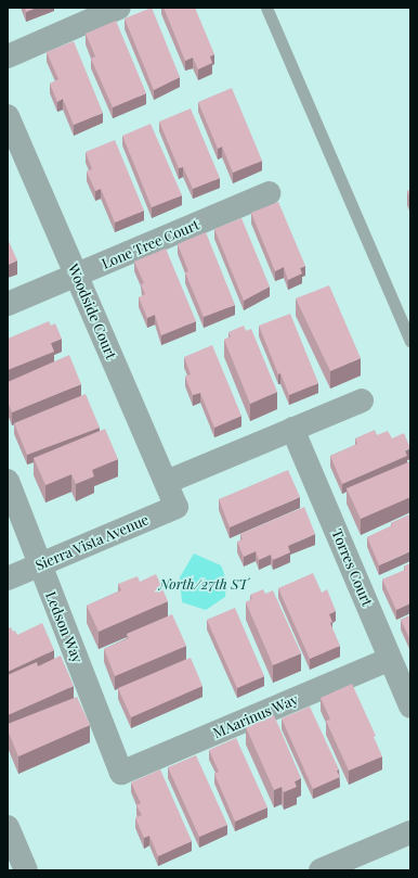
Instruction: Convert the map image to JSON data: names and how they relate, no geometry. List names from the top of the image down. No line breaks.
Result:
{"streets":{"street":["Lone Tree Court","Woodside Court","Sierra Vista Avenue","Torres Court","Ledson Way","MAarinus Way"]},"crossings":[["Lone Tree Court","Woodside Court"],["Woodside Court","Sierra Vista Avenue"],["Sierra Vista Avenue","Ledson Way"],["Torres Court","MAarinus Way"],["Ledson Way","MAarinus Way"]],"parks":["North/27th ST"]}
